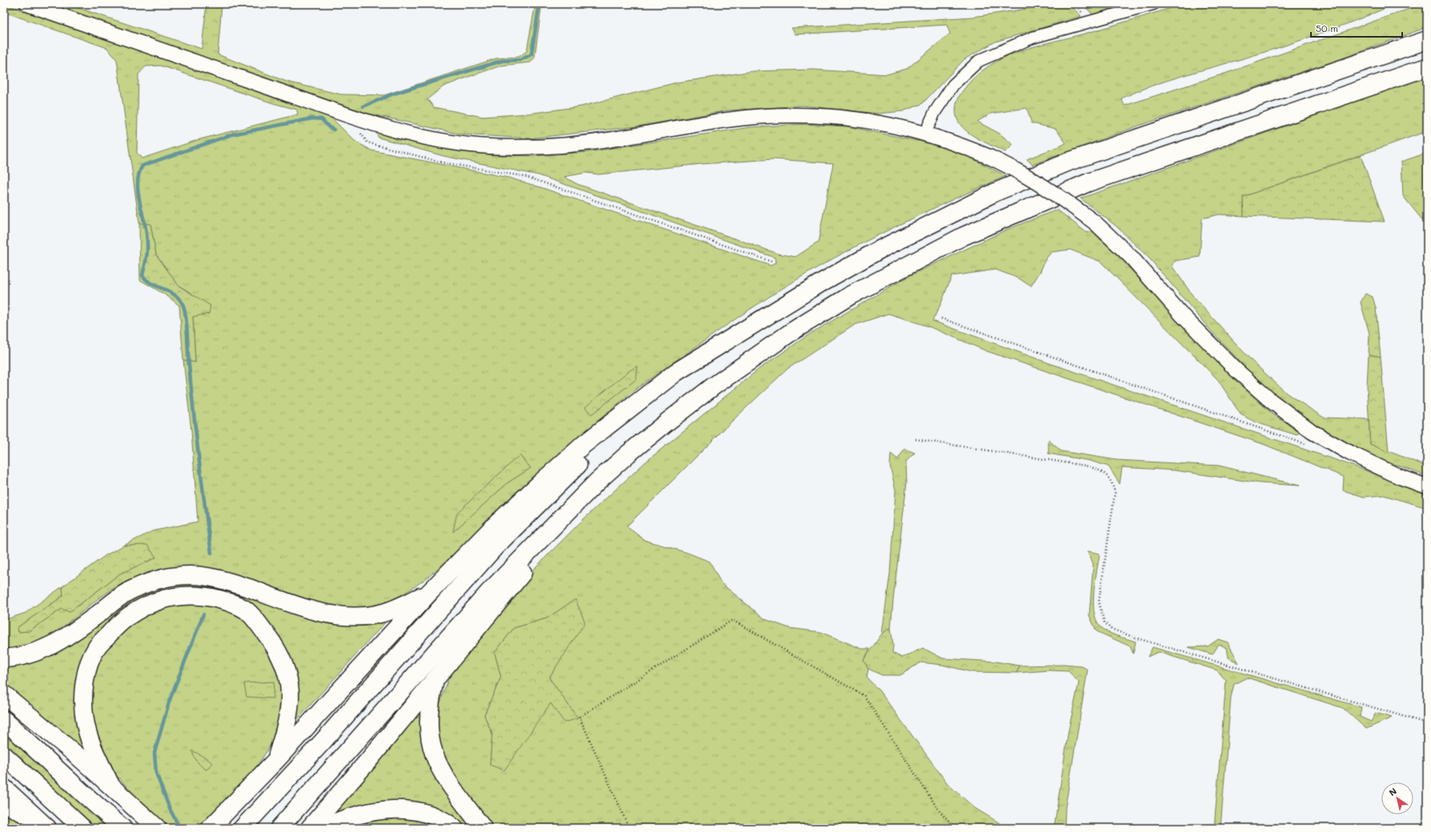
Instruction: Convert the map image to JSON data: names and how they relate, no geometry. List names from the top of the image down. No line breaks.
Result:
{"scale_bar":"50 m","north":"top left"}
